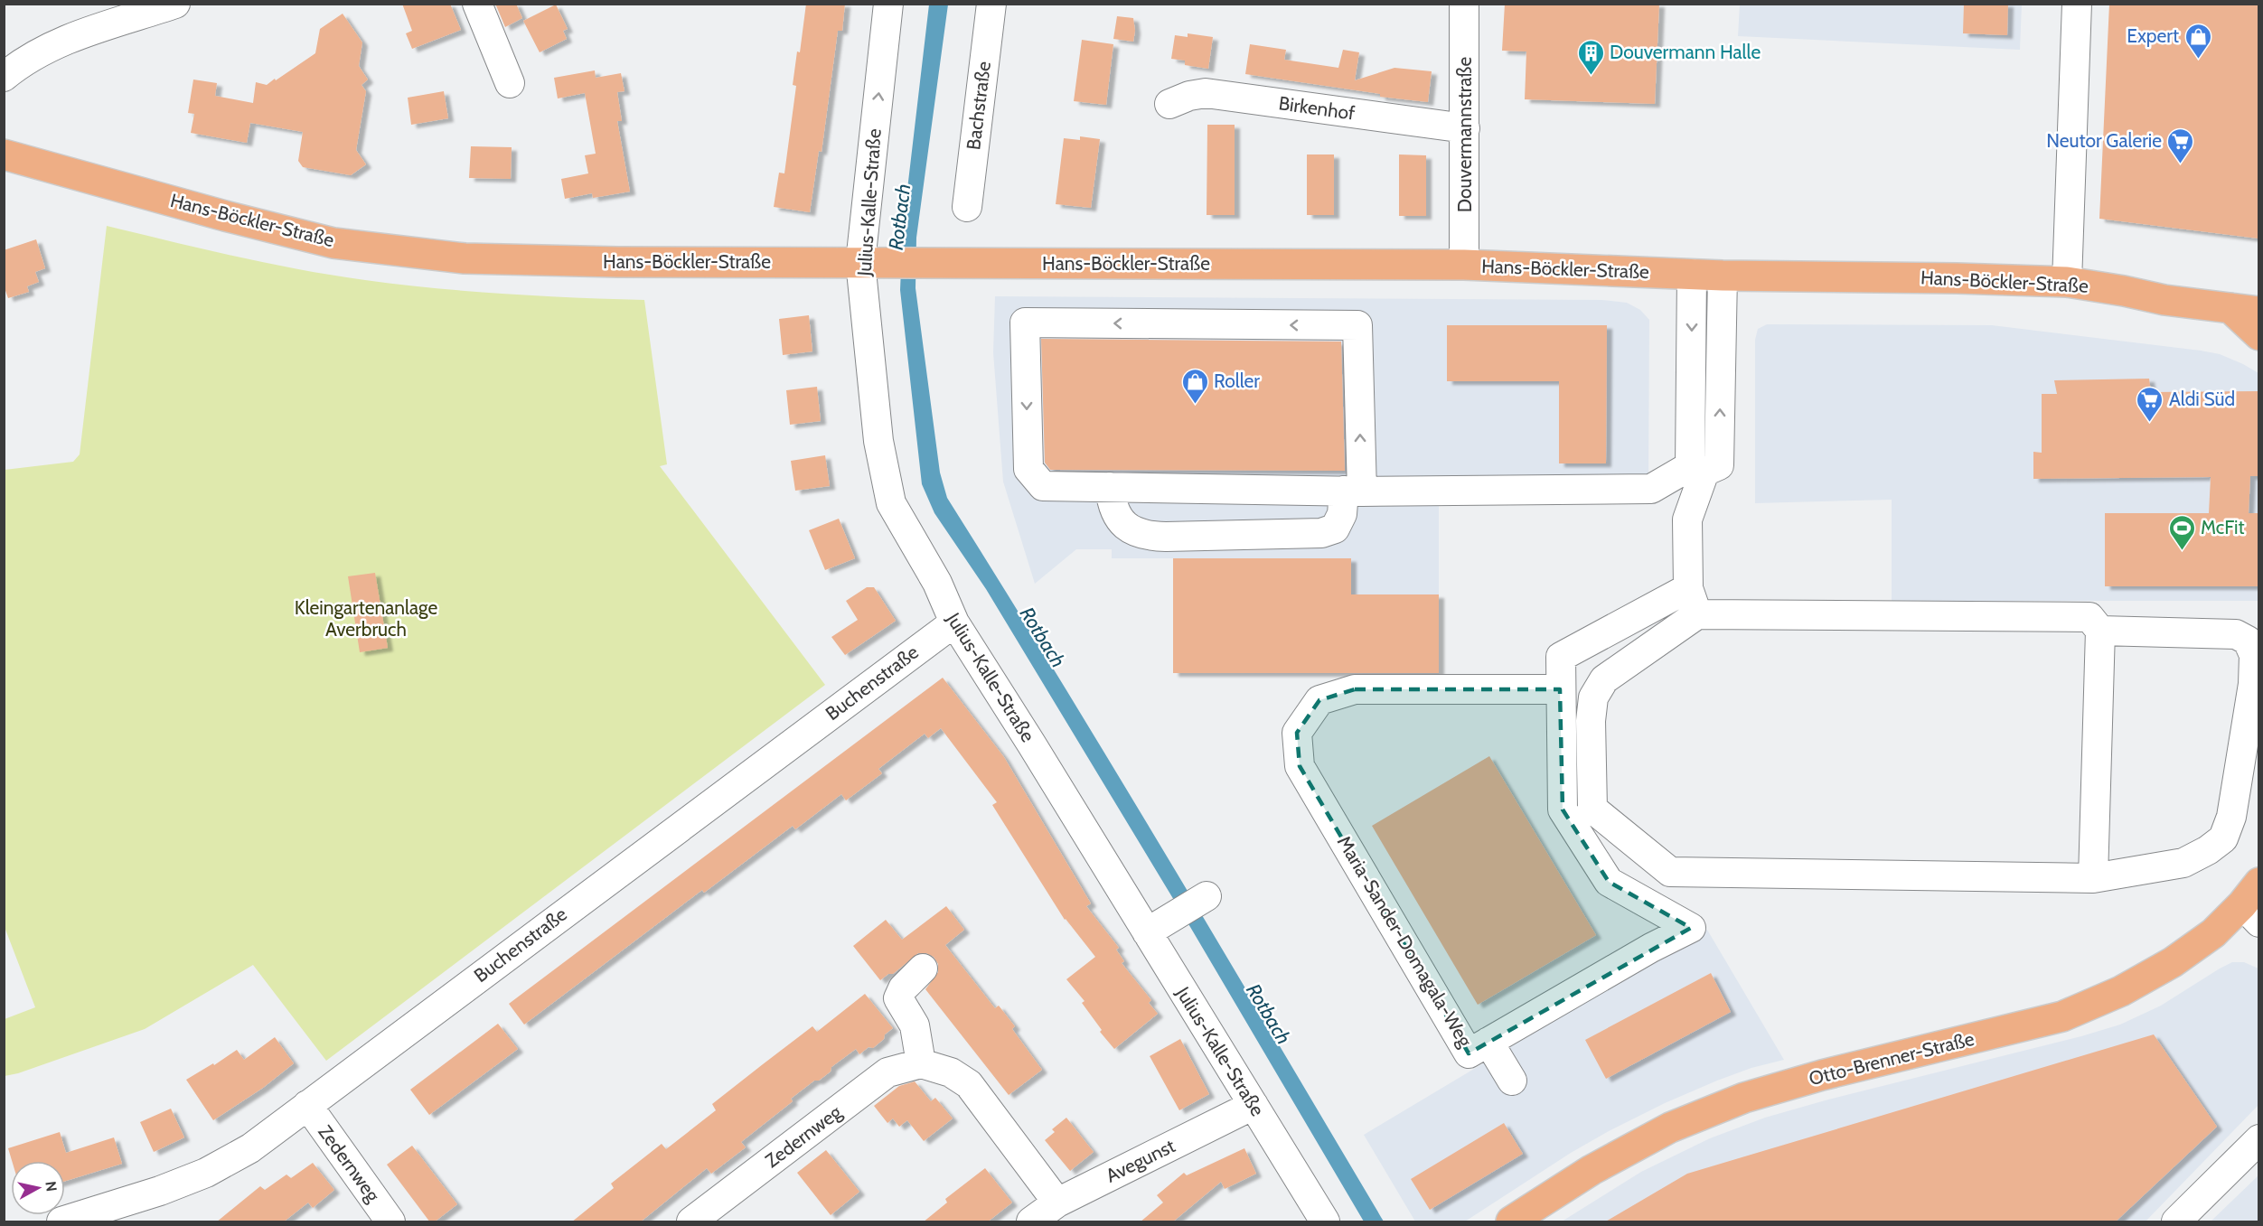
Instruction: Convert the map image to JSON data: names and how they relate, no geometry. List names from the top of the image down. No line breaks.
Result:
{"streets":{"main road":["Hans-Böckler-Straße","Otto-Brenner-Straße"],"street":["Bachstraße","Birkenhof","Douvermannstraße","Julius-Kalle-Straße","Buchenstraße","Maria-Sander-Domagala-Weg","Zedernweg","Avegunst"]},"crossings":[["Birkenhof","Douvermannstraße"],["Douvermannstraße","Hans-Böckler-Straße"],["Julius-Kalle-Straße","Hans-Böckler-Straße"],["Julius-Kalle-Straße","Buchenstraße"],["Julius-Kalle-Straße","Avegunst"],["Buchenstraße","Zedernweg"]],"water":["Rotbach"],"parks":["Kleingartenanlage Averbruch"],"places":{"shop":["Expert","Roller"],"building":["Douvermann Halle"],"supermarket":["Neutor Galerie","Aldi Süd"],"sports":["McFit"]},"north":"right"}
